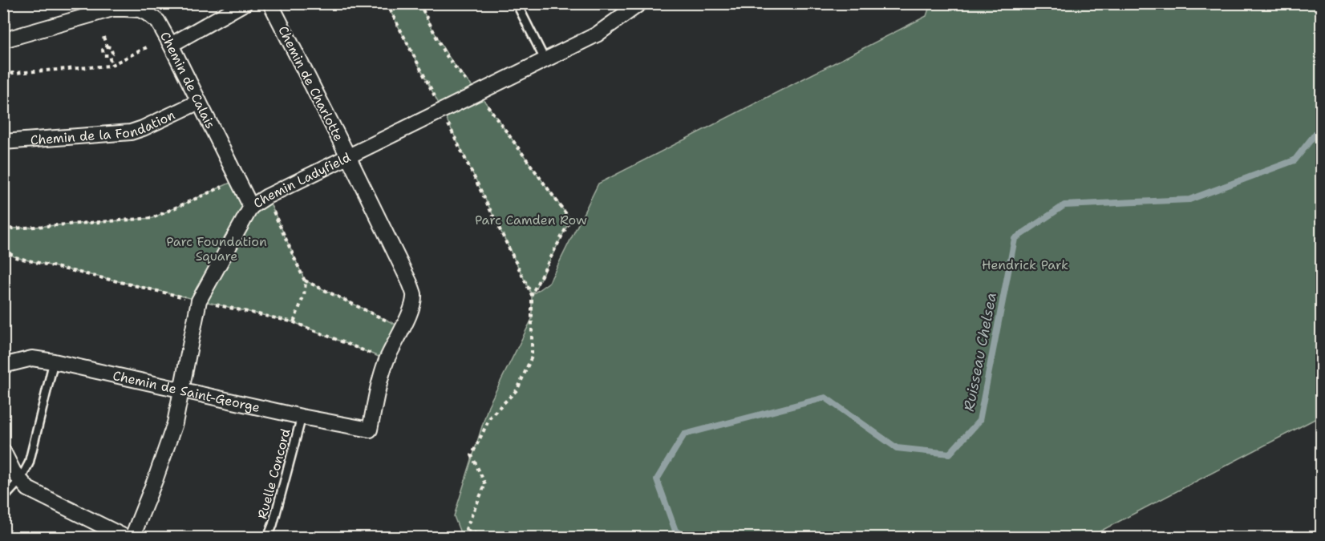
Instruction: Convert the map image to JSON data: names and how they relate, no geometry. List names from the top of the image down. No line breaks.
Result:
{"streets":{"street":["Chemin de Calais","Chemin de Charlotte","Chemin de la Fondation","Chemin Ladyfield","Chemin de Saint-George"],"lane":["Ruelle Concord"]},"crossings":[["Chemin de Calais","Chemin de la Fondation"],["Chemin de Calais","Chemin Ladyfield"],["Chemin de Charlotte","Chemin Ladyfield"],["Chemin de Charlotte","Chemin de Saint-George"],["Chemin Ladyfield","Chemin de Saint-George"],["Chemin de Saint-George","Ruelle Concord"]],"water":["Ruisseau Chelsea"],"parks":["Parc Camden Row","Parc Foundation Square","Hendrick Park"]}
